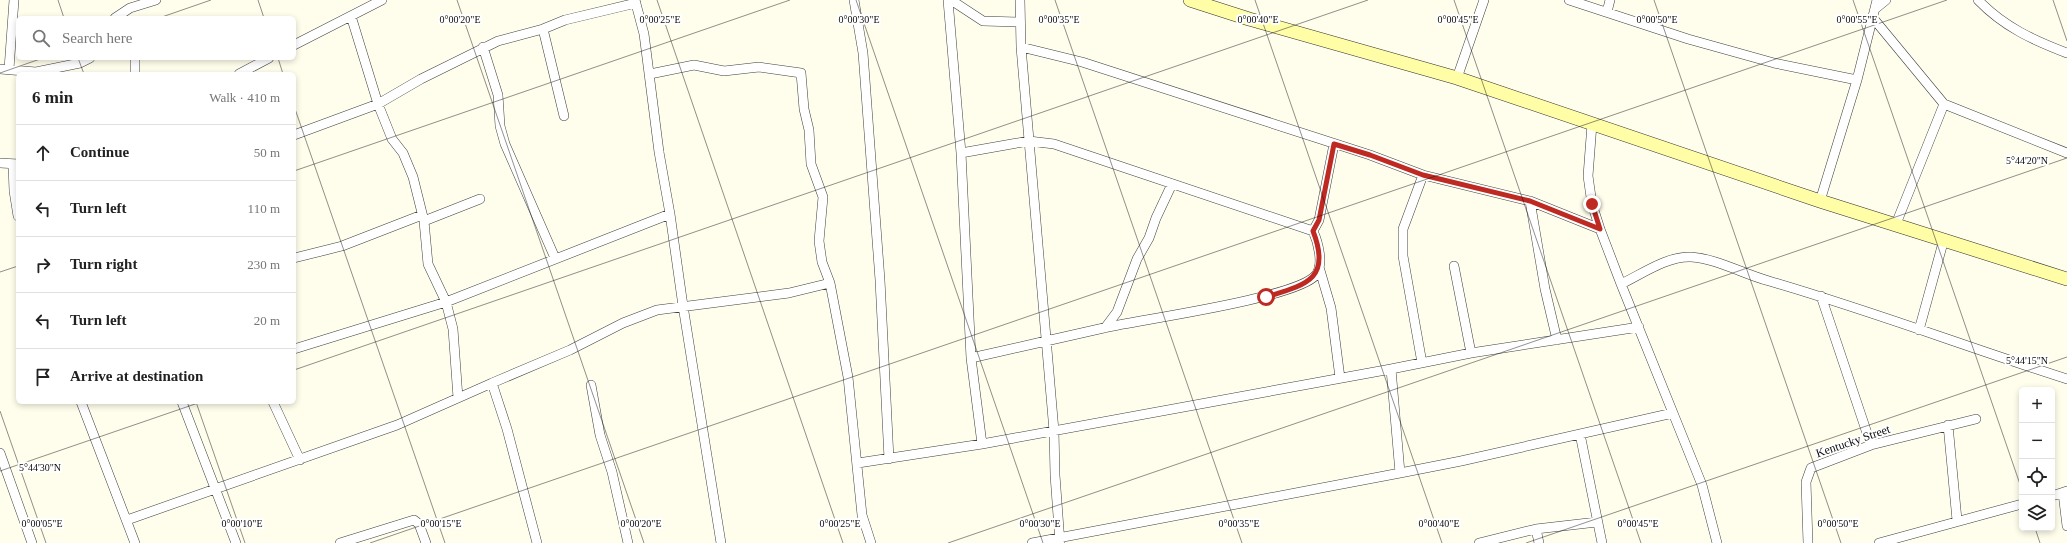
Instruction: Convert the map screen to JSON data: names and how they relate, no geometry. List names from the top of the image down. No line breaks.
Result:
{"streets":{"street":["Kentucky Street"]},"page":{"search":"Search here","heading":["6 min","Walk · 410 m"],"list":[["Continue","50 m"],["Turn left","110 m"],["Turn right","230 m"],["Turn left","20 m"],"Arrive at destination"],"map_buttons":["+","−"]},"coordinates":["0°00'20\"E","0°00'25\"E","0°00'30\"E","0°00'35\"E","0°00'40\"E","0°00'45\"E","0°00'50\"E","0°00'55\"E","5°44'20\"N","5°44'15\"N","5°44'30\"N","0°00'05\"E","0°00'10\"E","0°00'15\"E"]}
